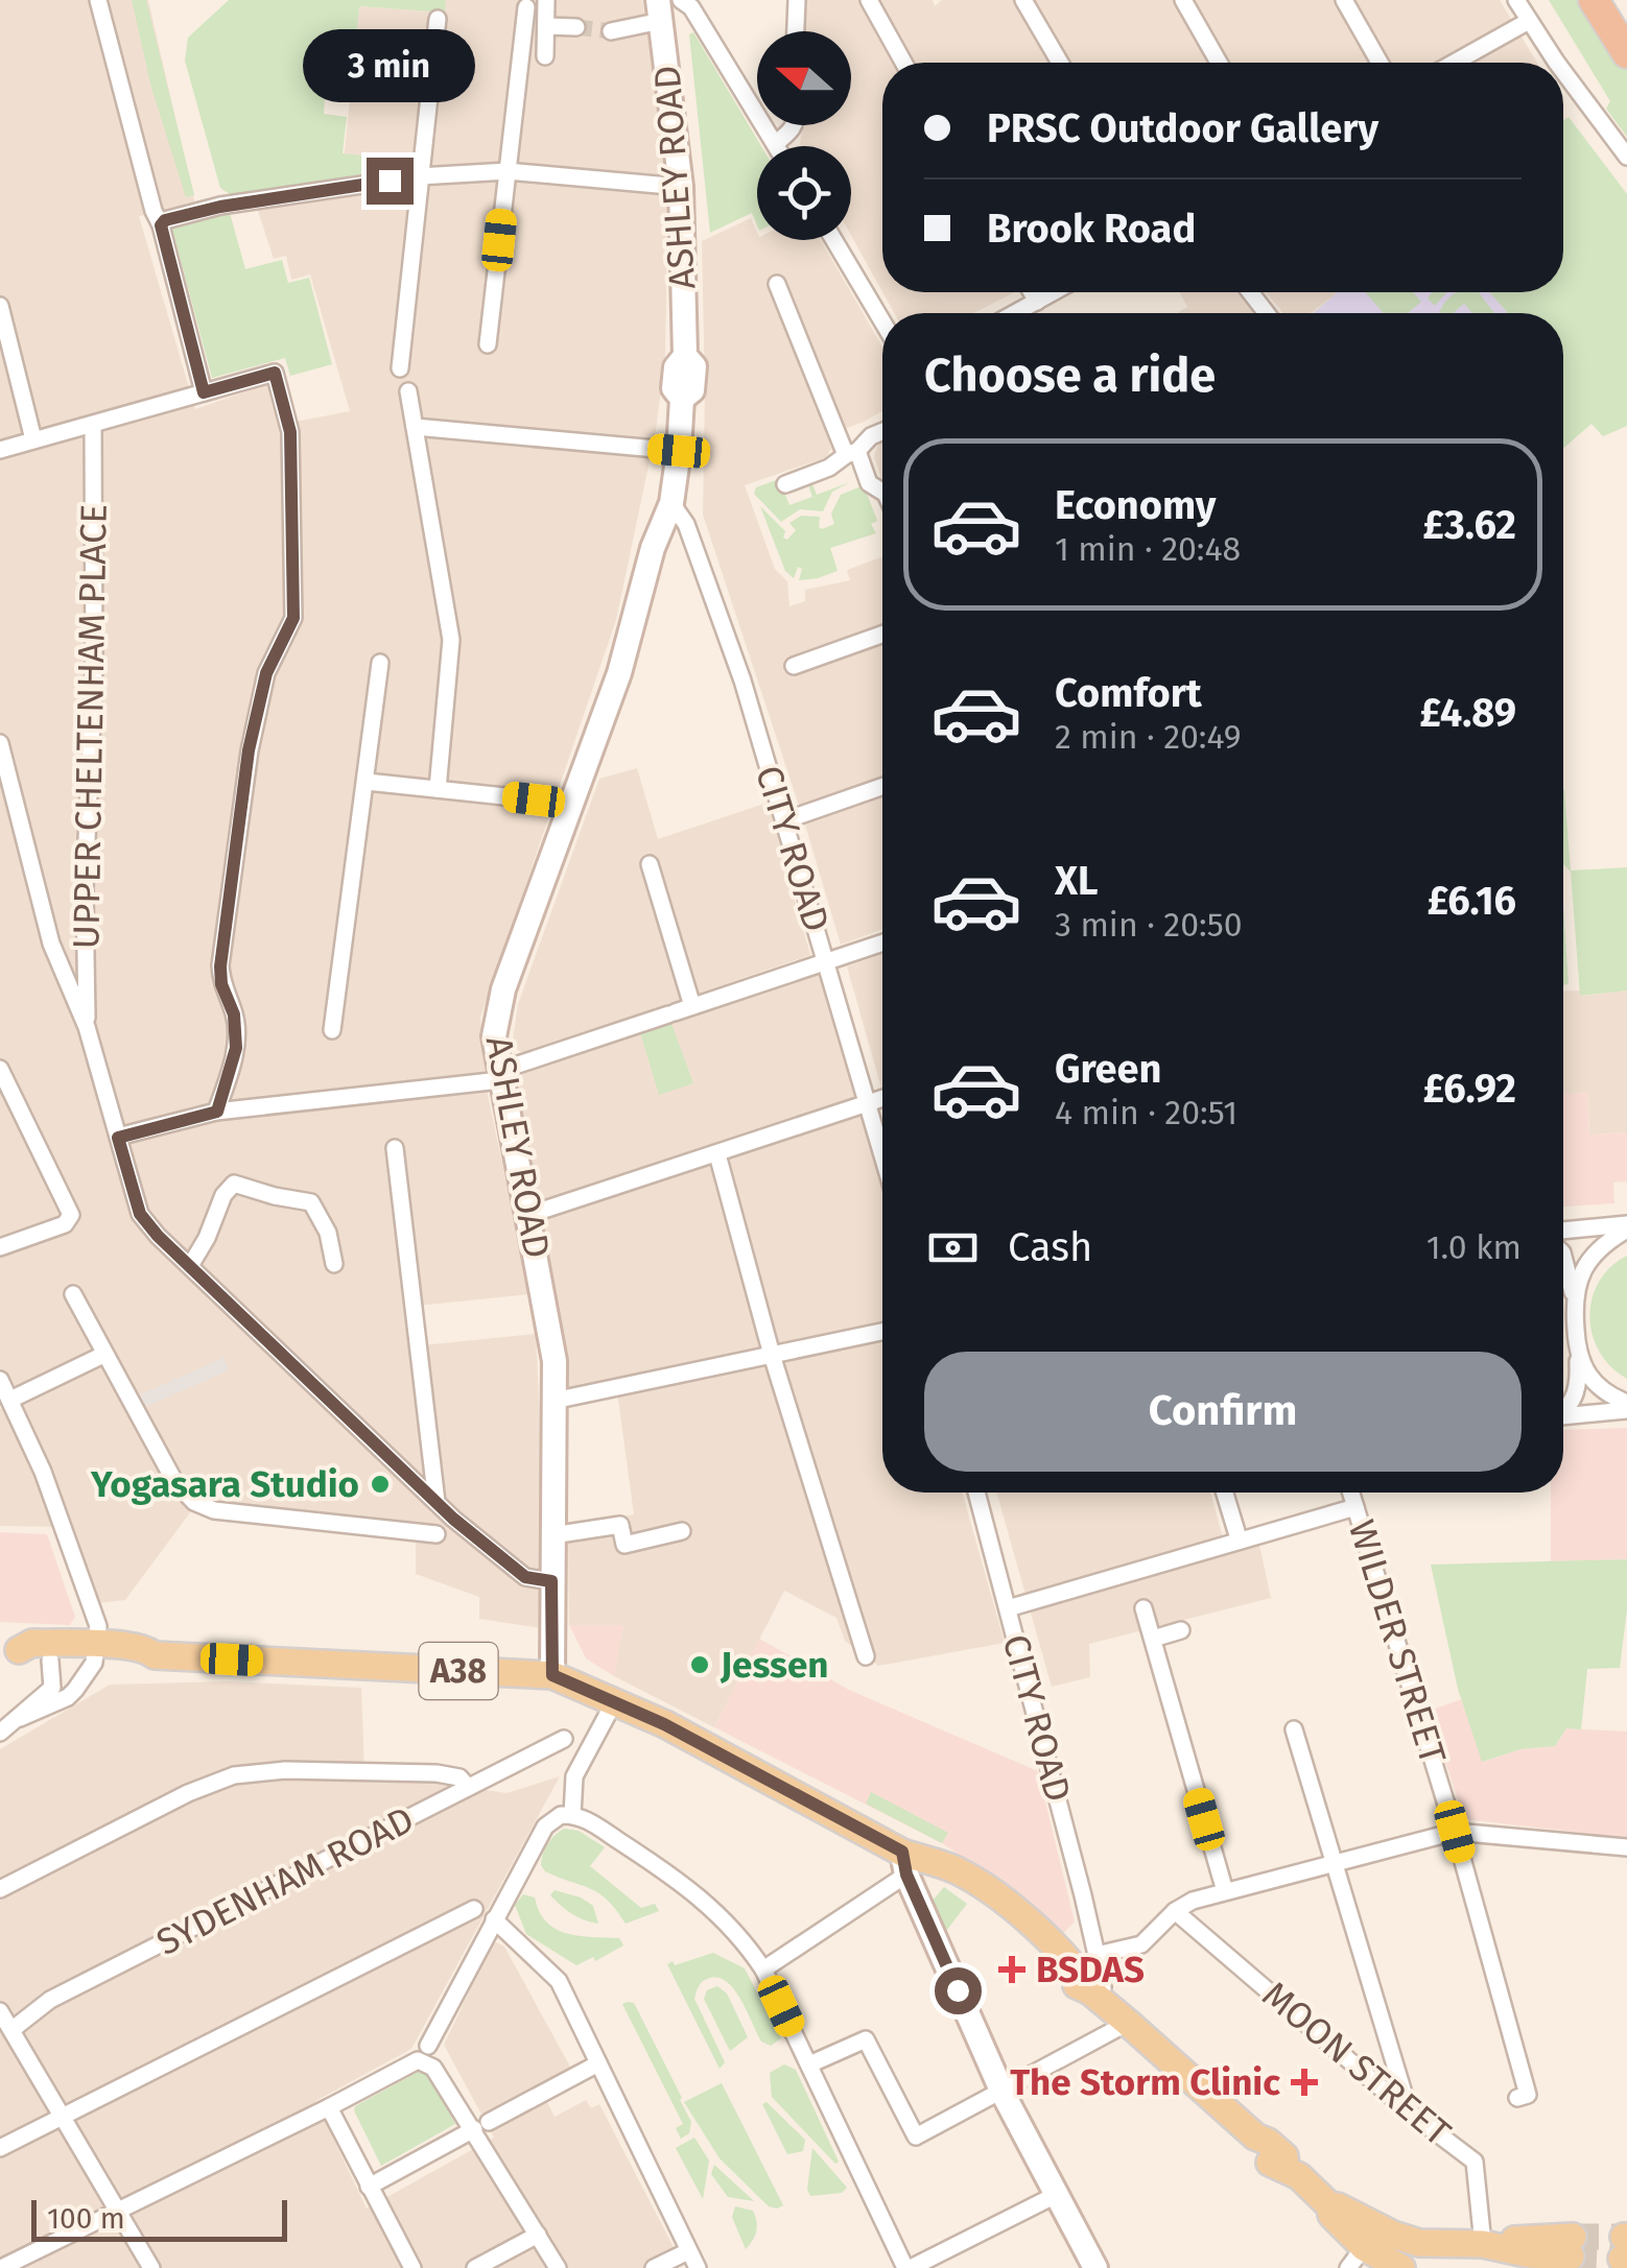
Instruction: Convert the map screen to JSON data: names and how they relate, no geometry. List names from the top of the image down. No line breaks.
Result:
{"streets":{"main road":["ASHLEY ROAD","A38"],"street":["UPPER CHELTENHAM PLACE","CITY ROAD","WILDER STREET","SYDENHAM ROAD","MOON STREET"]},"crossings":[["ASHLEY ROAD","CITY ROAD"],["ASHLEY ROAD","A38"],["CITY ROAD","A38"],["A38","MOON STREET"]],"places":{"other":["Yogasara Studio","Jessen"],"health":["BSDAS","The Storm Clinic"]},"scale_bar":"100 m","north":"left","page":{"bubble":"3 min","banner":["PRSC Outdoor Gallery","Brook Road"],"heading":"Choose a ride","list":[{"name":"Economy","note":"1 min · 20:48","value":"£3.62"},{"name":"Comfort","note":"2 min · 20:49","value":"£4.89"},{"name":"XL","note":"3 min · 20:50","value":"£6.16"},{"name":"Green","note":"4 min · 20:51","value":"£6.92"}],"pay":["Cash","1.0 km"],"buttons":"Confirm","scale":"100 m"}}
